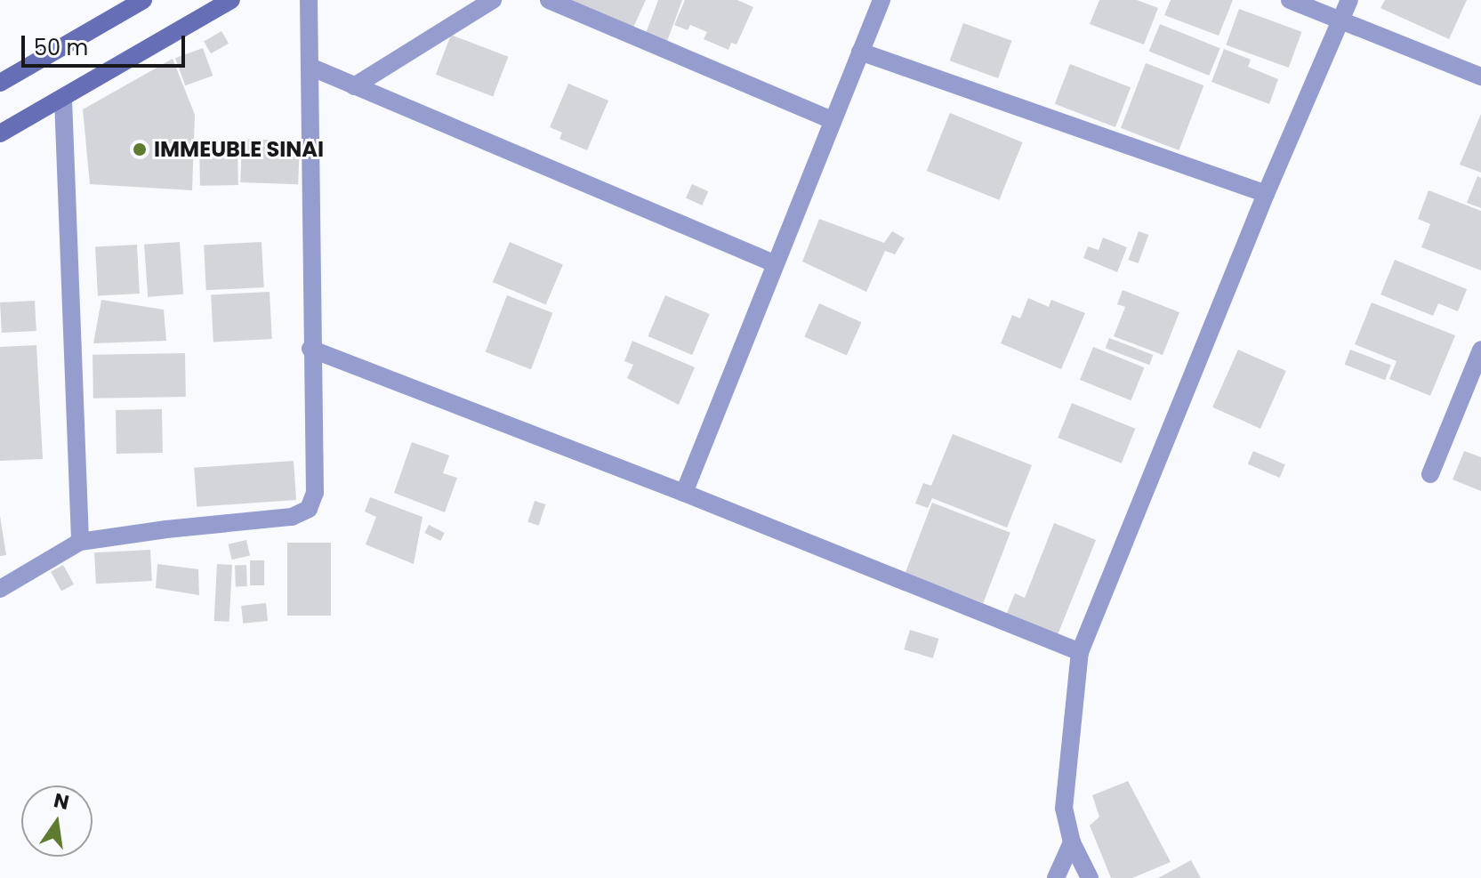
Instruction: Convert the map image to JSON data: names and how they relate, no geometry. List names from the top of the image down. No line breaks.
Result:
{"places":["IMMEUBLE SINAI"],"scale_bar":"50 m","north":"top"}
